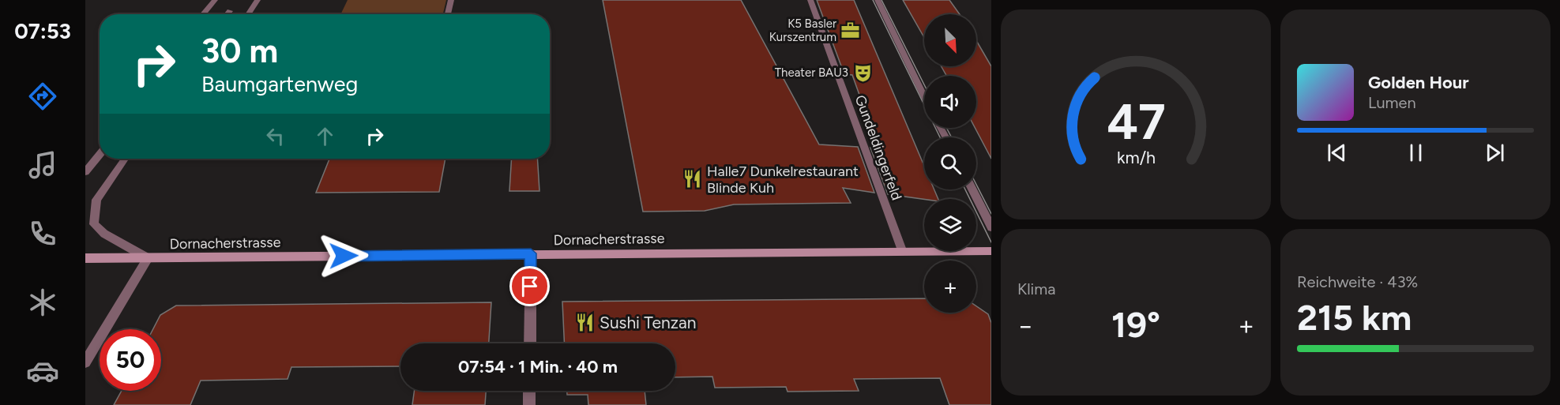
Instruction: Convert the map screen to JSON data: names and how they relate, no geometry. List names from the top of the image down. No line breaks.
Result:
{"streets":{"main road":["Dornacherstrasse"],"street":["Gundeldingerfeld"]},"crossings":[["Gundeldingerfeld","Dornacherstrasse"]],"places":{"office":["K5 Basler Kurszentrum"],"theatre":["Theater BAU3"],"restaurant":["Halle7 Dunkelrestaurant Blinde Kuh","Sushi Tenzan"]},"north":"bottom right","page":{"tabs":"07:53","map_buttons":"+","turn":["30 m","Baumgartenweg"],"song":["Golden Hour","Lumen"],"tile":["Klima",["Reichweite · 43%","215 km"]],"heat":["−","19°","+"],"limit":"50","trip":"07:54 · 1 Min. · 40 m","gauge":["47","km/h"]}}
